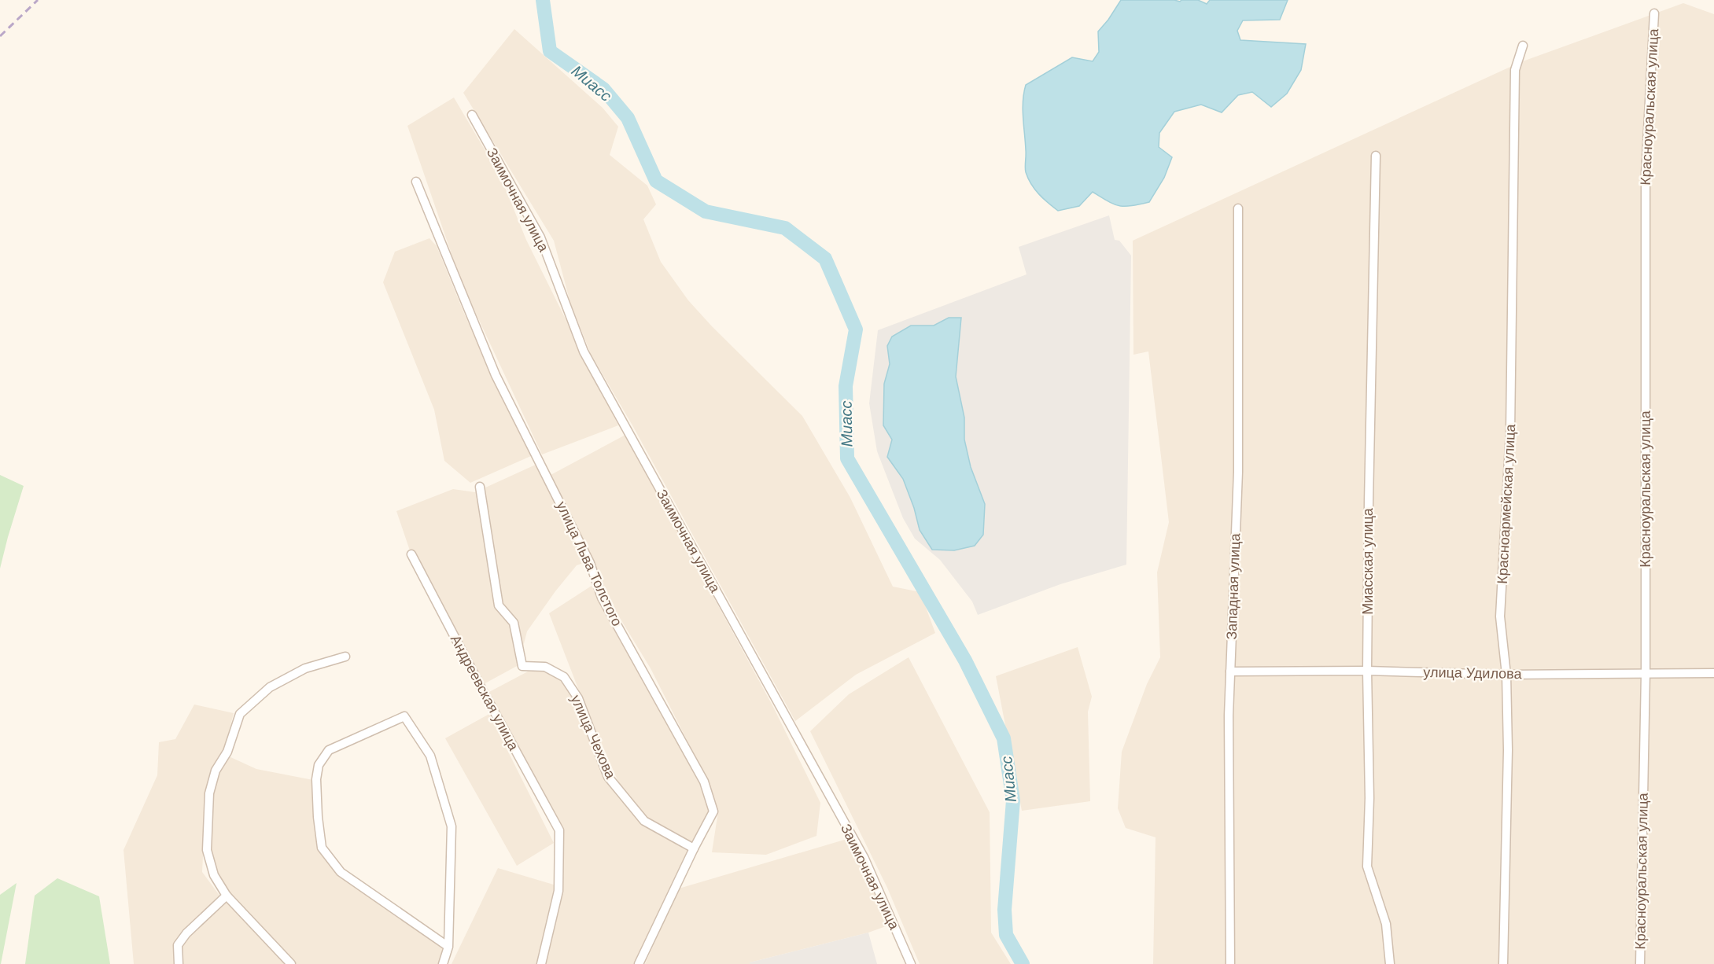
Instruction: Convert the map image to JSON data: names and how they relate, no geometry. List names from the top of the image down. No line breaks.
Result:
{"streets":{"street":["Красноуральская улица","Заимочная улица","Красноармейская улица","Миасская улица","улица Льва Толстого","Западная улица","улица Удилова","Андреевская улица","улица Чехова"]},"crossings":[["Красноуральская улица","улица Удилова"],["Красноармейская улица","улица Удилова"],["Миасская улица","улица Удилова"],["улица Льва Толстого","улица Чехова"],["Западная улица","улица Удилова"]],"water":["Миасс"]}
